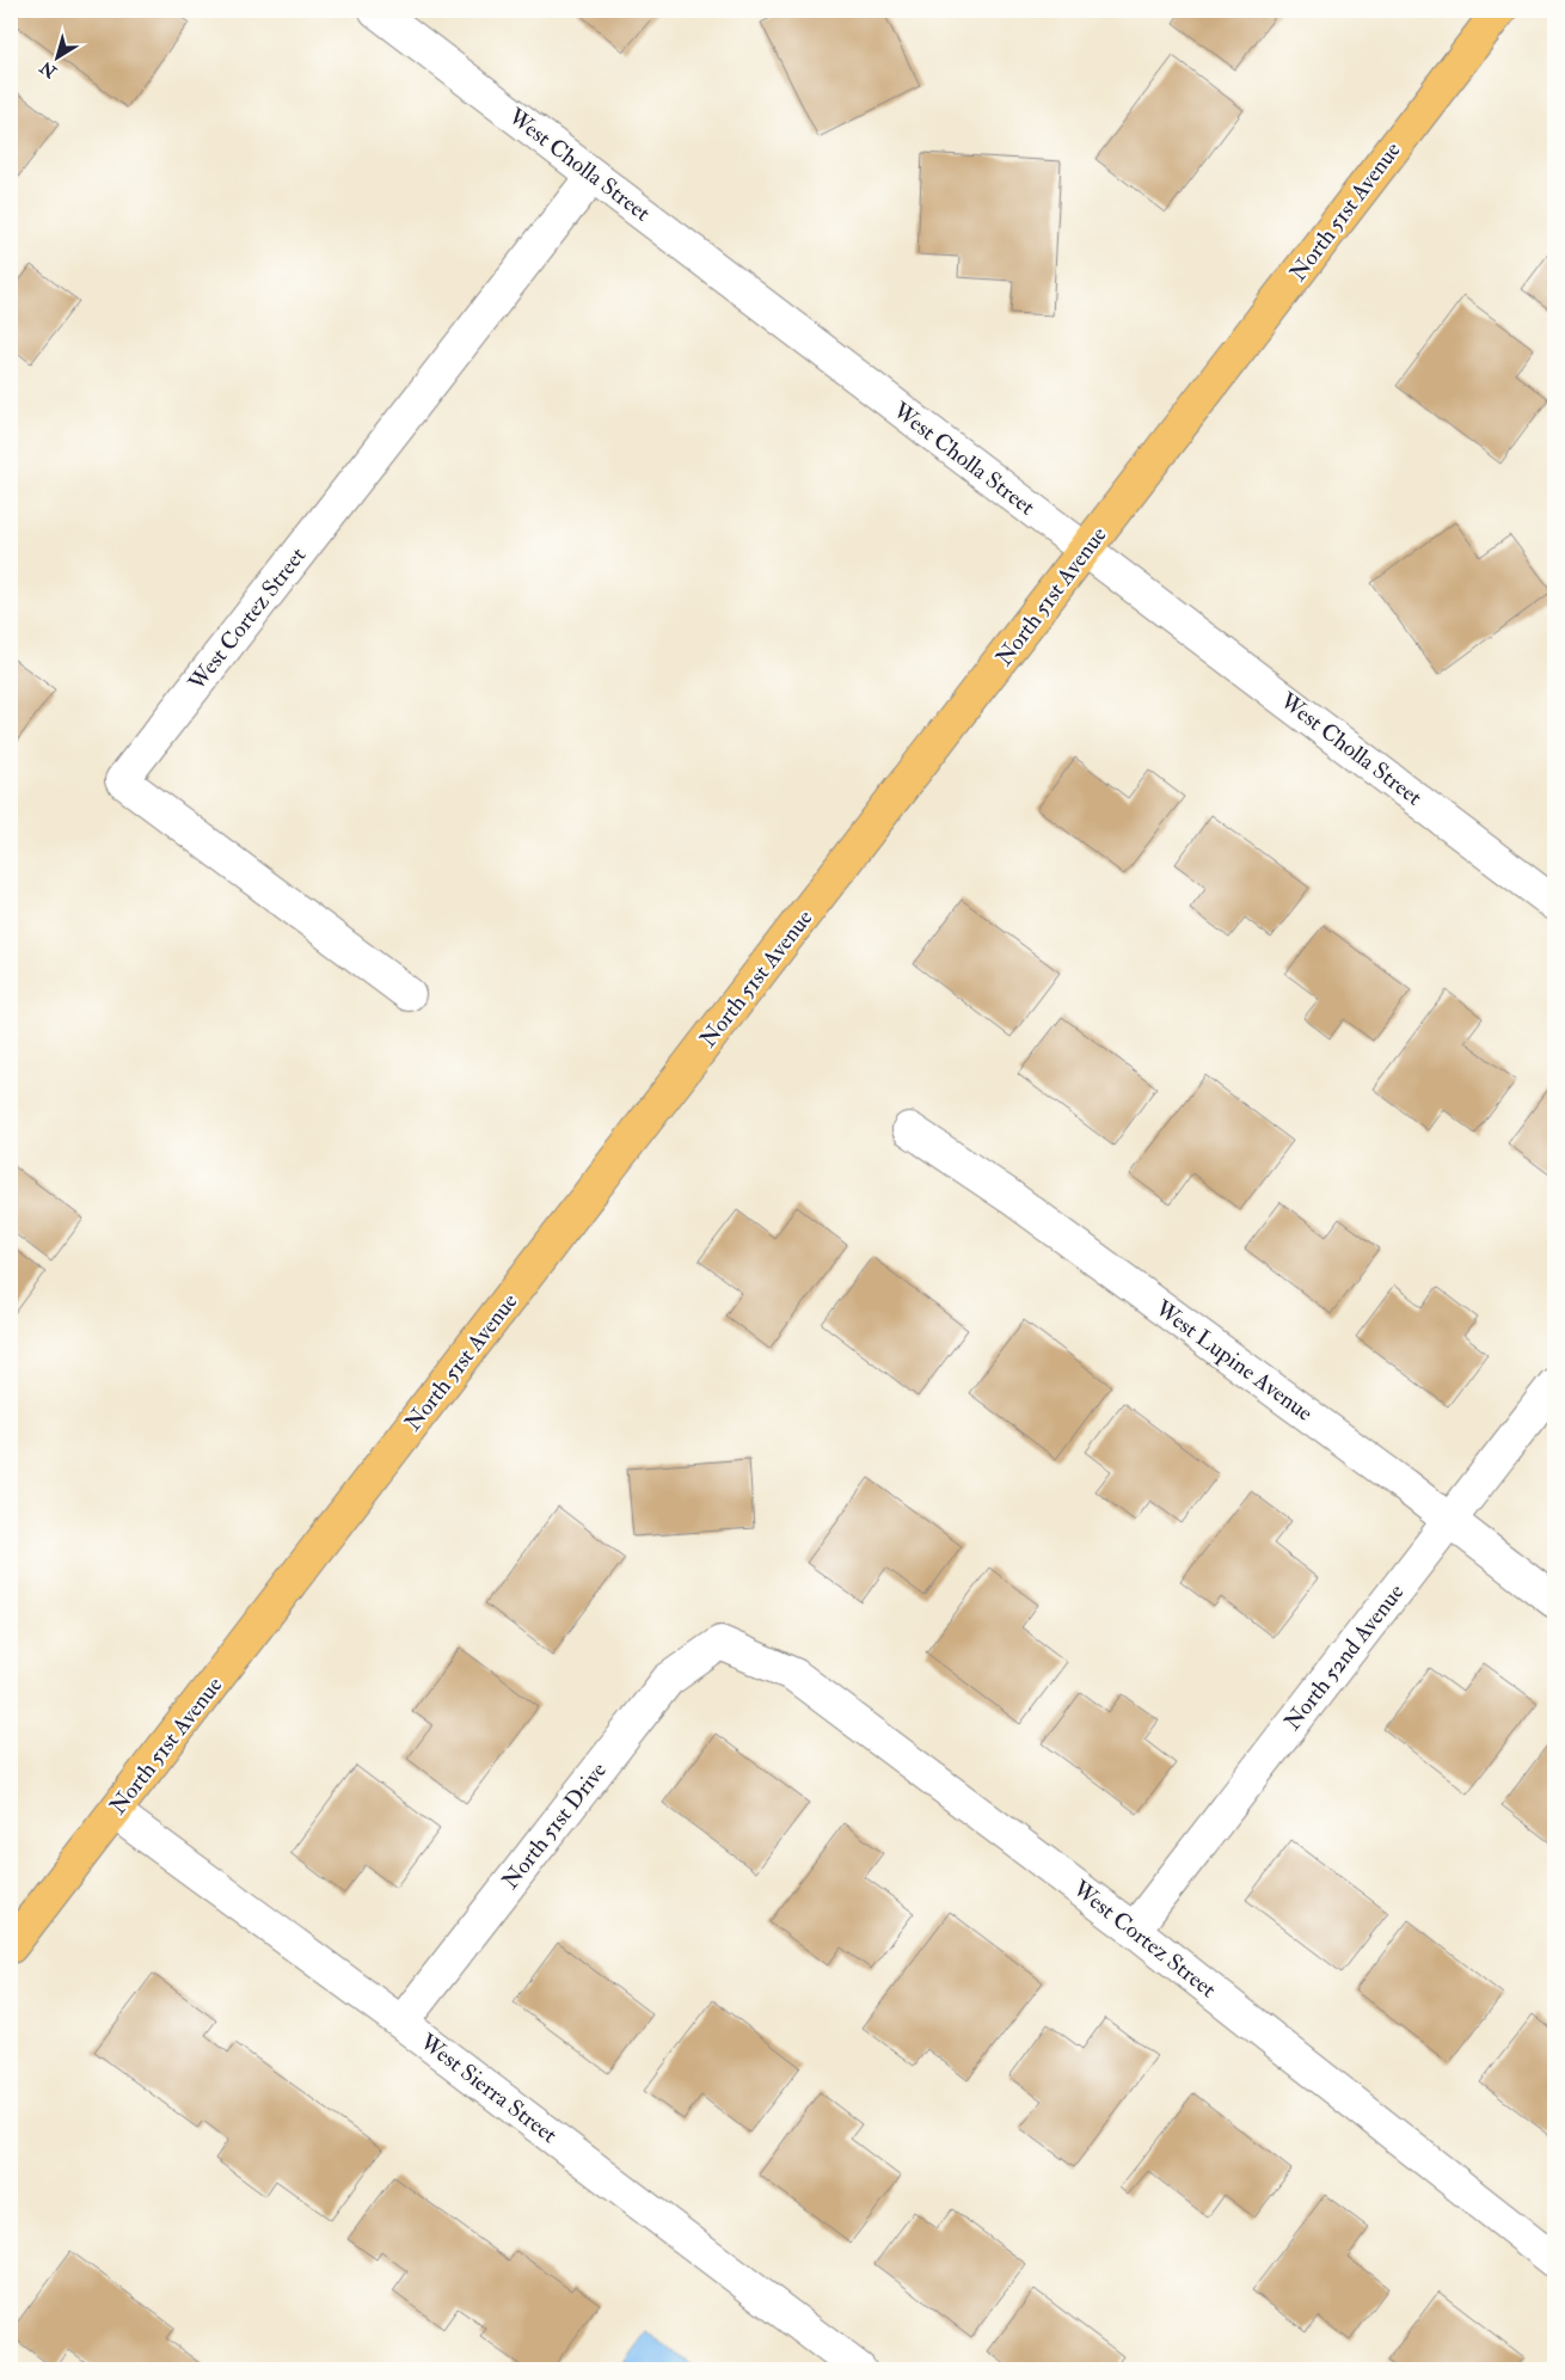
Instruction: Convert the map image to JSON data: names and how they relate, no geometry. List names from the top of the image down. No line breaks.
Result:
{"streets":{"main road":["North 51st Avenue"],"street":["West Cholla Street","West Cortez Street","West Lupine Avenue","North 52nd Avenue","North 51st Drive","West Sierra Street"]},"crossings":[["West Cholla Street","North 51st Avenue"],["West Cholla Street","West Cortez Street"],["North 51st Avenue","West Sierra Street"],["West Cortez Street","North 52nd Avenue"],["West Cortez Street","North 51st Drive"],["West Lupine Avenue","North 52nd Avenue"],["North 51st Drive","West Sierra Street"]],"north":"bottom left"}
